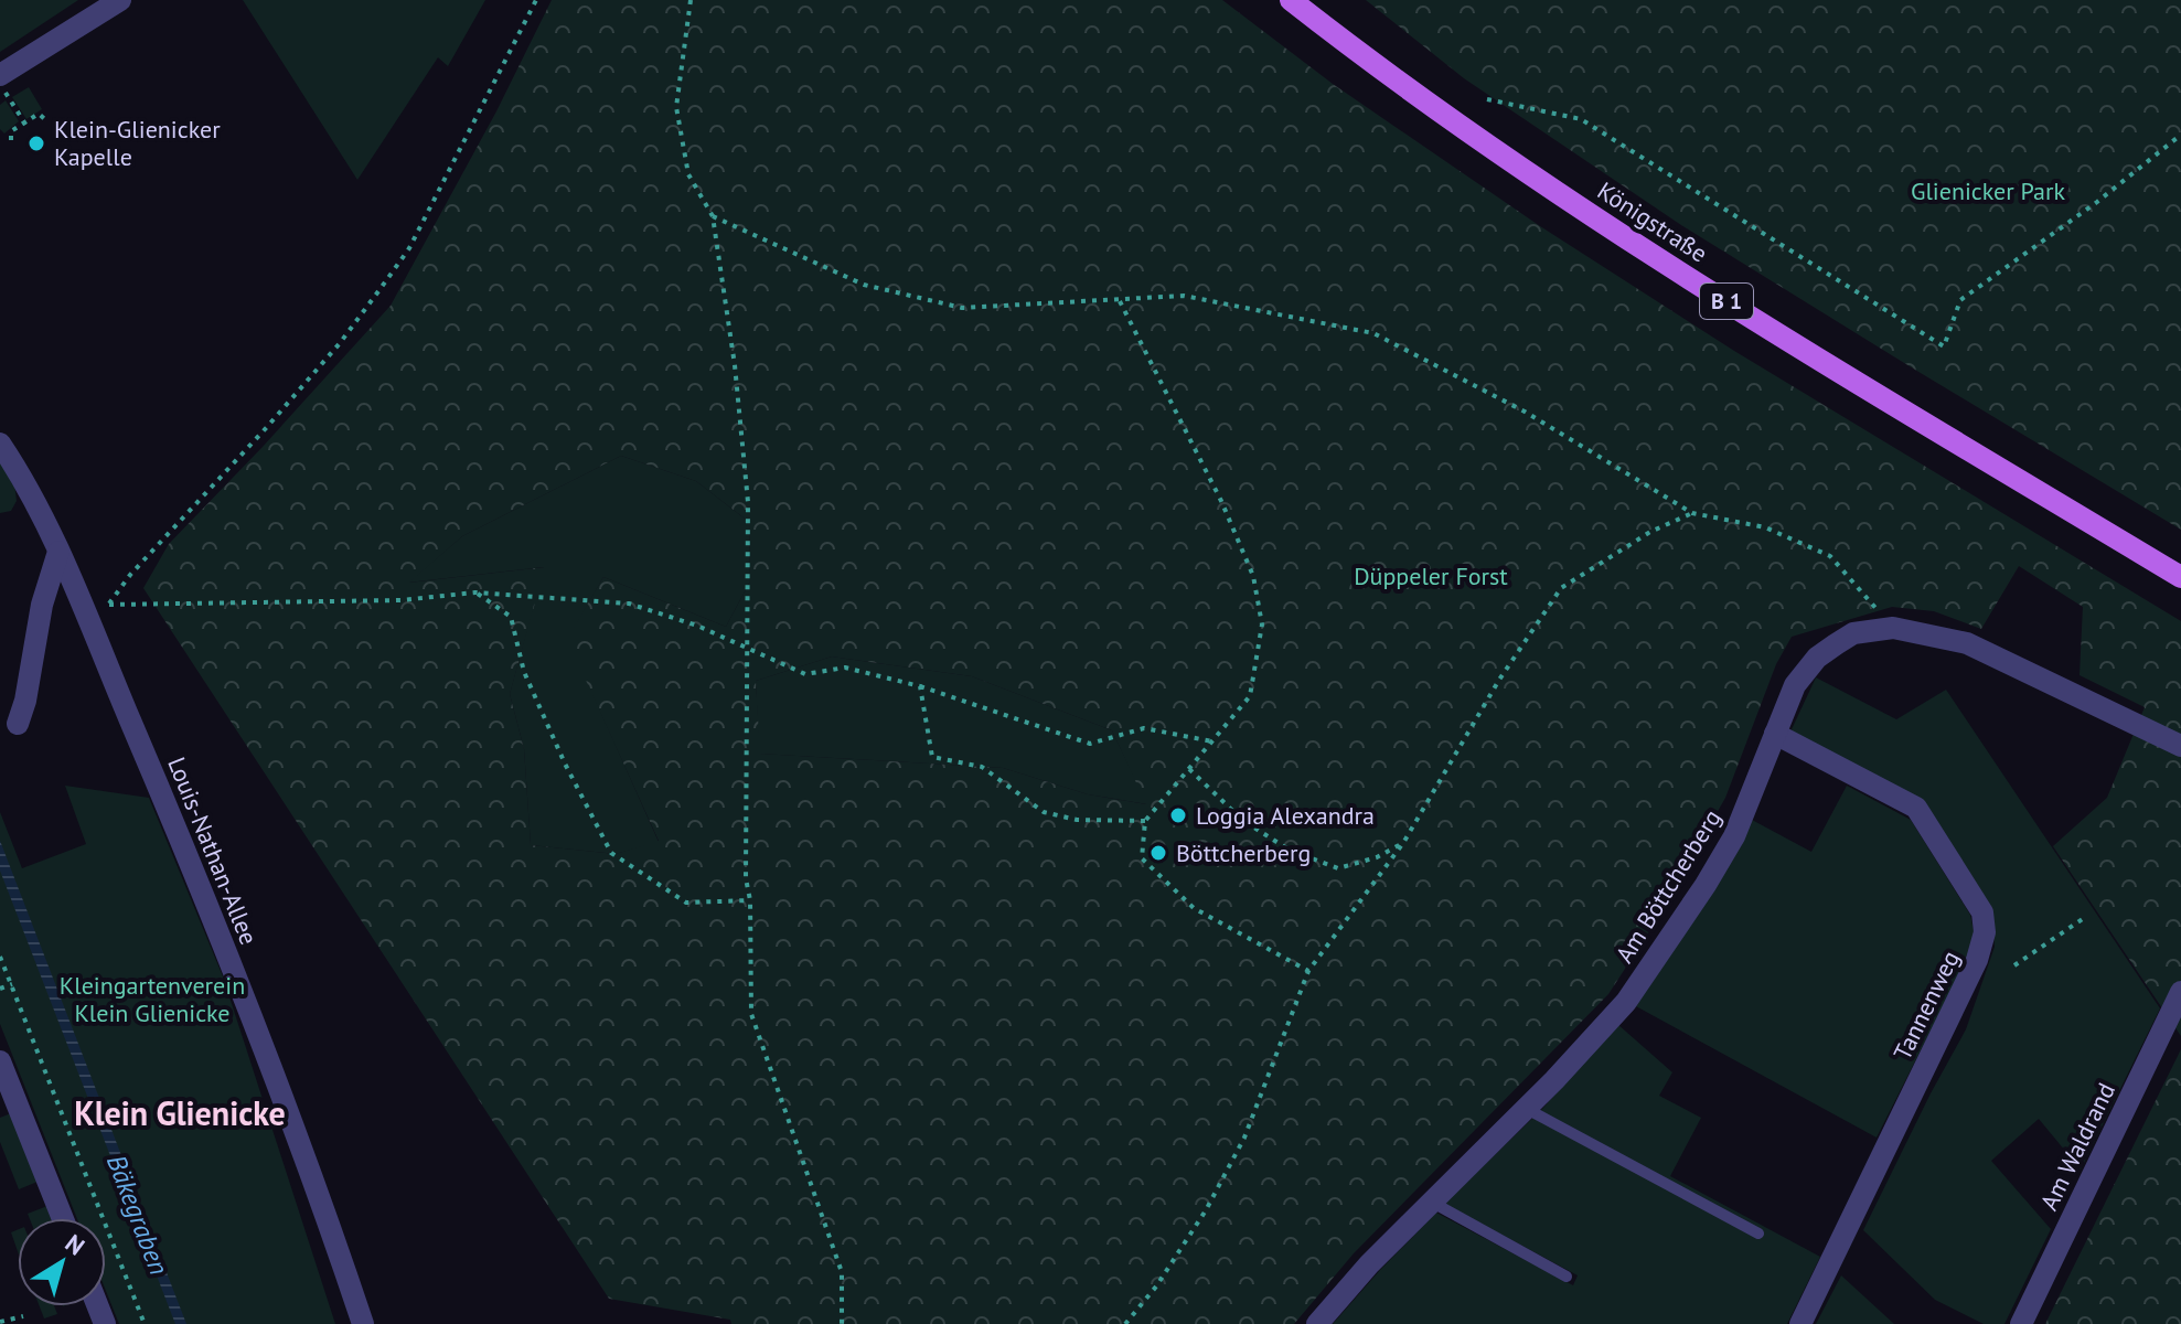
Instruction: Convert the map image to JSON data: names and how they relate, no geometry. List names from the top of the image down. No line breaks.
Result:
{"streets":{"main road":["Königstraße","B 1"],"street":["Louis-Nathan-Allee","Am Böttcherberg","Tannenweg","Am Waldrand"]},"crossings":[["Am Böttcherberg","Tannenweg"]],"districts":["Klein Glienicke"],"water":["Bäkegraben"],"parks":["Glienicker Park","Düppeler Forst","Kleingartenverein Klein Glienicke"],"places":["Klein-Glienicker Kapelle","Loggia Alexandra","Böttcherberg"],"north":"top right"}
